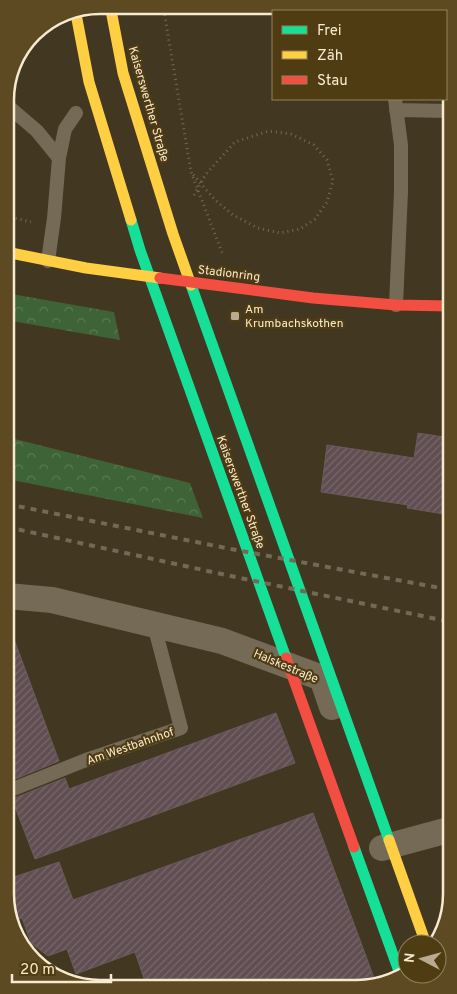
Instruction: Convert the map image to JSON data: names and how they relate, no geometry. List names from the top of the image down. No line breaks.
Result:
{"streets":{"main road":["Kaiserswerther Straße","Stadionring"],"street":["Halskestraße"],"lane":["Am Westbahnhof"]},"crossings":[["Halskestraße","Am Westbahnhof"]],"places":{"transit":["Am Krumbachskothen"]},"legend":["Frei","Zäh","Stau"],"scale_bar":"20 m","north":"left"}
